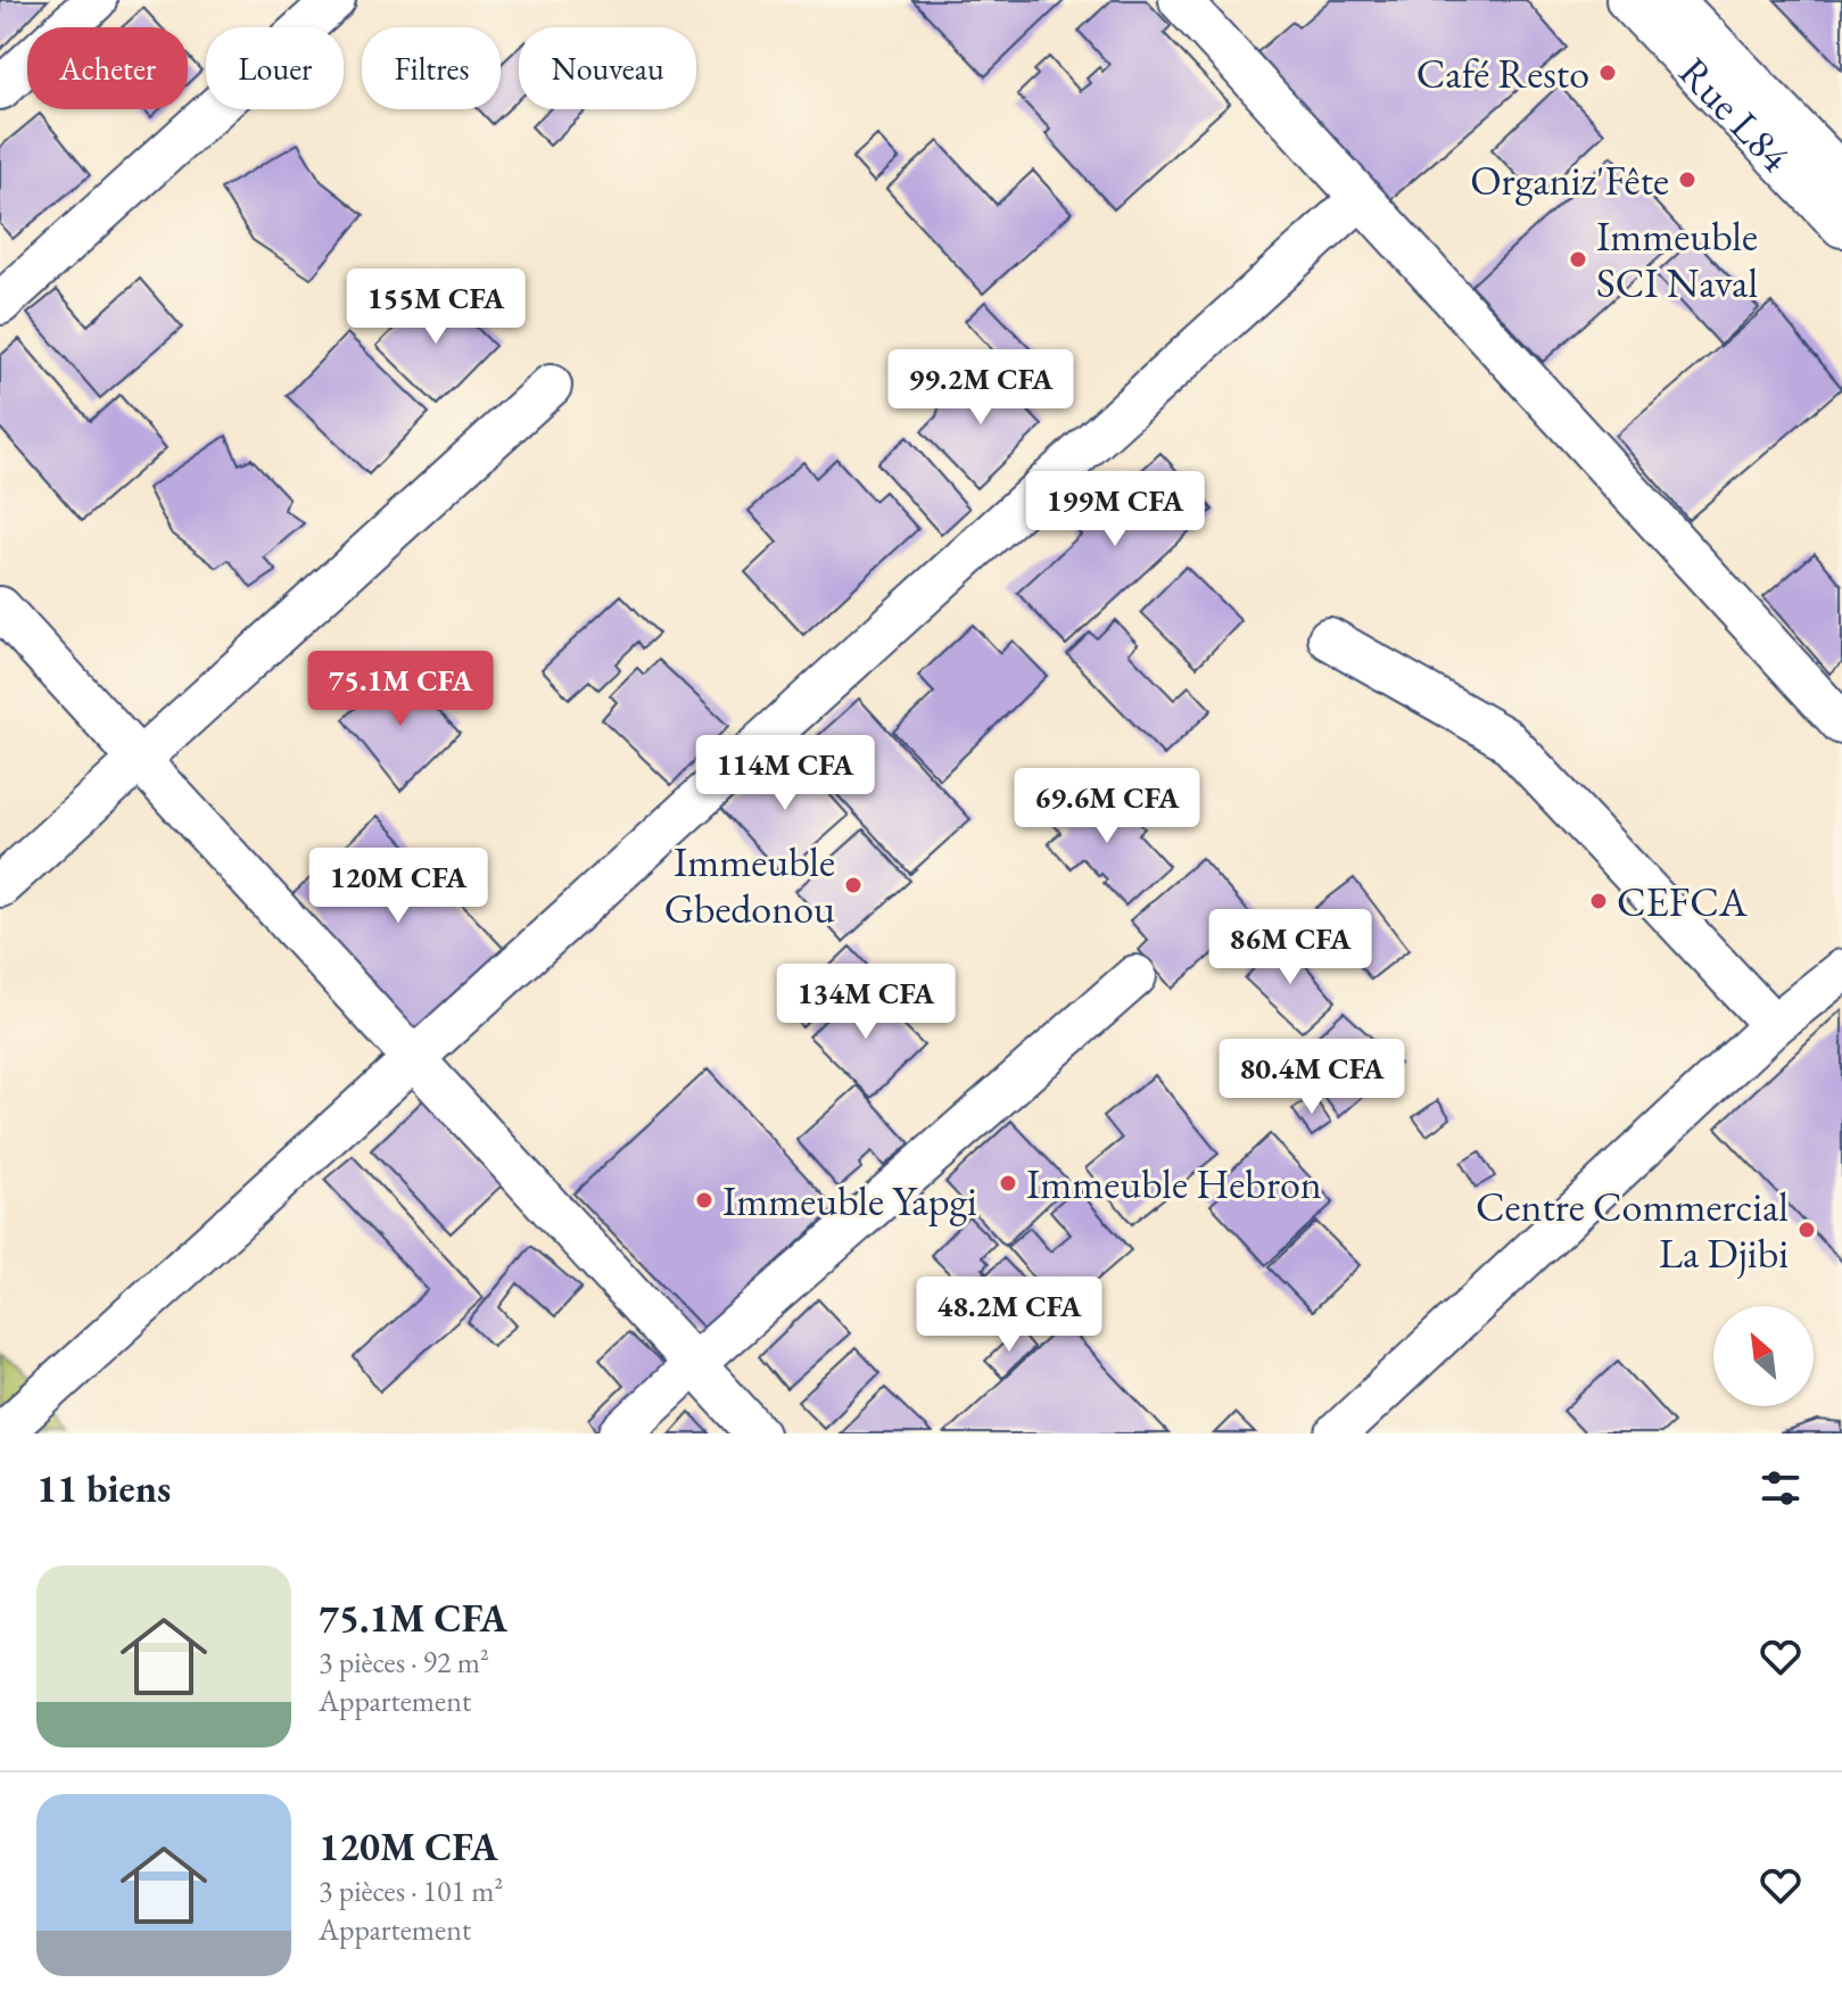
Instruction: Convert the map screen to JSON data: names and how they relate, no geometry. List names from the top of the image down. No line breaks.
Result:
{"streets":{"street":["Rue L84"]},"places":["Café Resto","Organiz'Fête","Immeuble SCI Naval","Immeuble Gbedonou","CEFCA","Immeuble Hebron","Immeuble Yapgi","Centre Commercial La Djibi"],"north":"top left","page":{"chip":["Acheter","Louer","Filtres","Nouveau"],"price":["155M CFA","99.2M CFA","199M CFA","75.1M CFA","114M CFA","69.6M CFA","120M CFA","86M CFA","134M CFA","80.4M CFA","48.2M CFA"],"heading":"11 biens","list":[{"name":"75.1M CFA","note":"3 pièces · 92 m² · Appartement"},{"name":"120M CFA","note":"3 pièces · 101 m² · Appartement"}]}}
